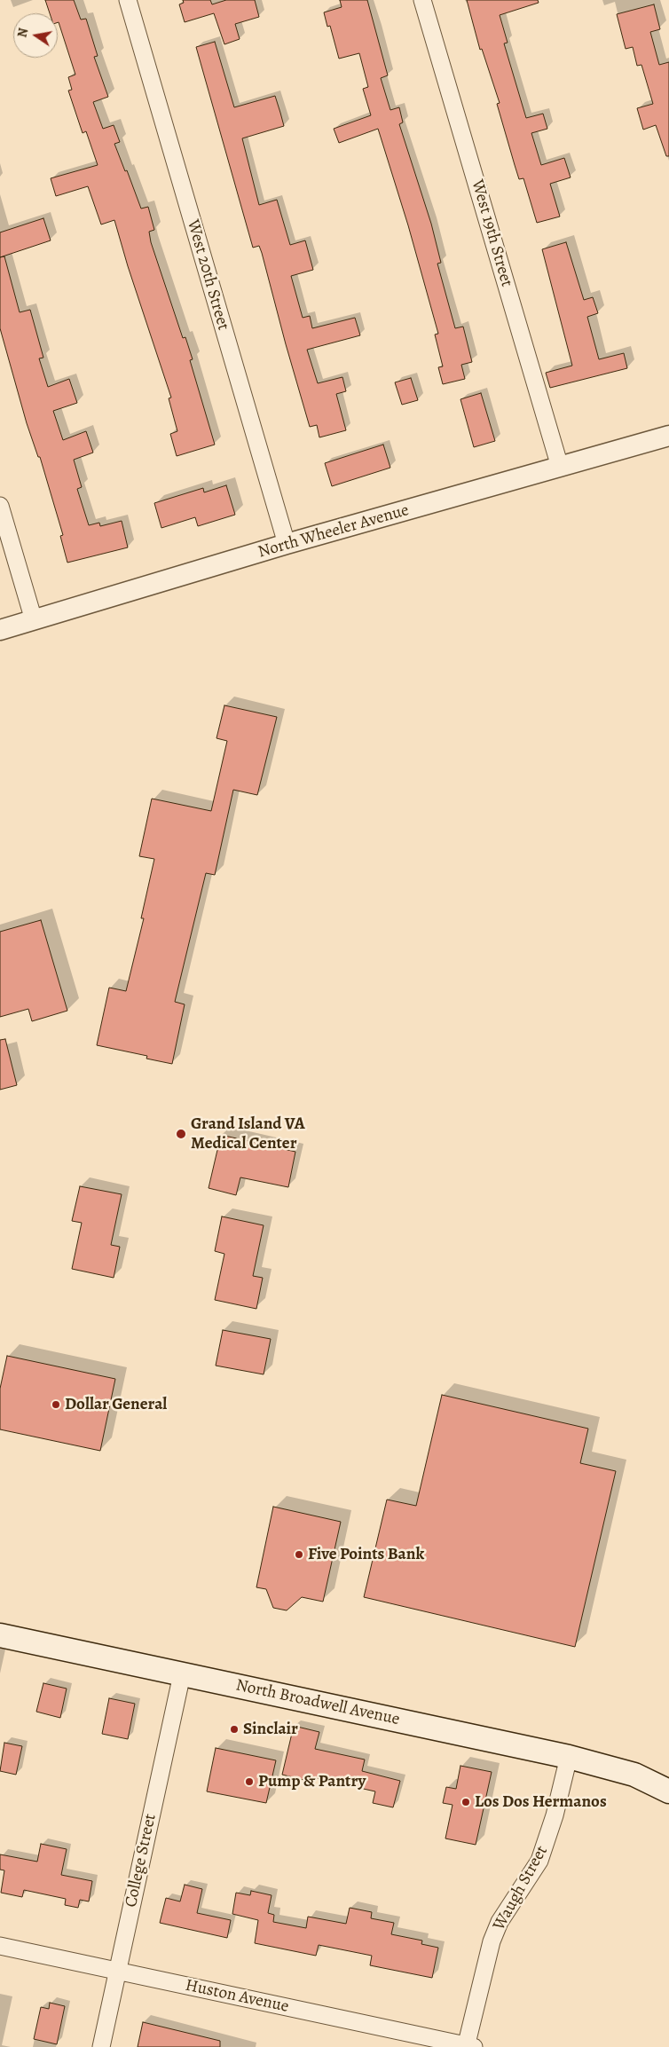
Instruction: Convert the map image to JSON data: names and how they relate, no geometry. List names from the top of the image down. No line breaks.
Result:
{"streets":{"main road":["North Broadwell Avenue"],"street":["West 19th Street","West 20th Street","North Wheeler Avenue","College Street","Waugh Street","Huston Avenue"]},"crossings":[["West 19th Street","North Wheeler Avenue"],["West 20th Street","North Wheeler Avenue"],["North Broadwell Avenue","College Street"],["North Broadwell Avenue","Waugh Street"],["College Street","Huston Avenue"],["Waugh Street","Huston Avenue"]],"places":["Grand Island VA Medical Center","Dollar General","Five Points Bank","Sinclair","Pump & Pantry","Los Dos Hermanos"],"north":"left"}
